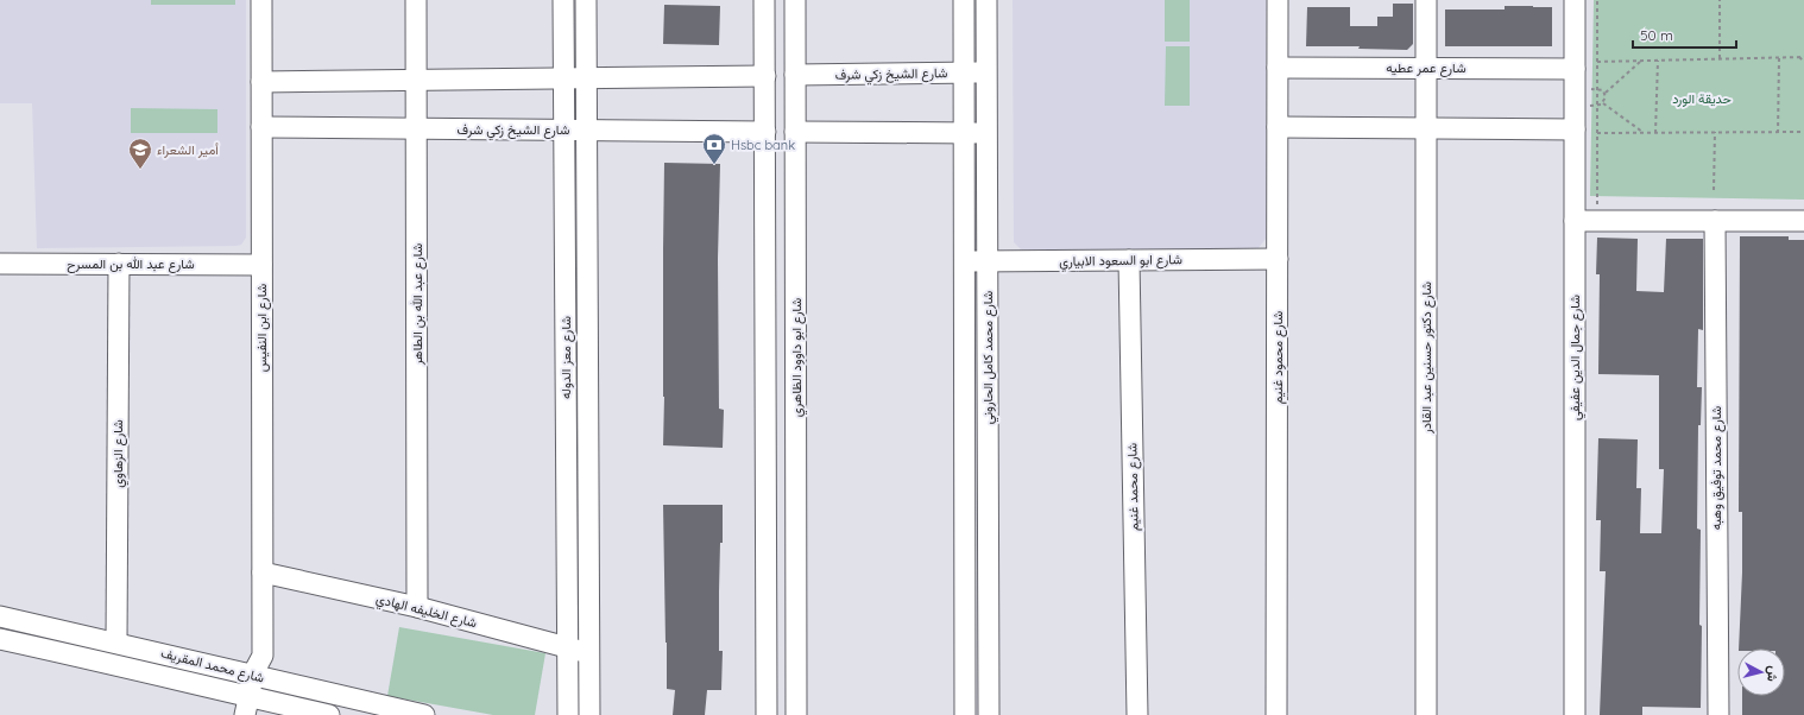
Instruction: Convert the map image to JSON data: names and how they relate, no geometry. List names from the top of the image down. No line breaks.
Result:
{"streets":{"street":["شارع عمر عطيه","شارع الشيخ زكي شرف","شارع ابو السعود الابياري","شارع عبد الله بن المسرح","شارع عبد الله بن الطاهر","شارع ابن النفيس","شارع معز الدوله","شارع ابو داوود الظاهري","شارع محمد كامل الحاروني","شارع محمود غنيم","شارع دكتور حسنين عبد القادر","شارع جمال الدين عفيفي","شارع الزهاوي","شارع محمد توفيق وهبه","شارع محمد غنيم","شارع الخليفه الهادي","شارع محمد المقريف"]},"crossings":[["شارع عمر عطيه","شارع محمود غنيم"],["شارع عمر عطيه","شارع دكتور حسنين عبد القادر"],["شارع عمر عطيه","شارع جمال الدين عفيفي"],["شارع الشيخ زكي شرف","شارع عبد الله بن الطاهر"],["شارع الشيخ زكي شرف","شارع ابن النفيس"],["شارع الشيخ زكي شرف","شارع معز الدوله"],["شارع الشيخ زكي شرف","شارع ابو داوود الظاهري"],["شارع الشيخ زكي شرف","شارع محمد كامل الحاروني"],["شارع ابو السعود الابياري","شارع محمد كامل الحاروني"],["شارع ابو السعود الابياري","شارع محمود غنيم"],["شارع ابو السعود الابياري","شارع محمد غنيم"],["شارع عبد الله بن المسرح","شارع ابن النفيس"],["شارع عبد الله بن المسرح","شارع الزهاوي"],["شارع عبد الله بن الطاهر","شارع الخليفه الهادي"],["شارع ابن النفيس","شارع الخليفه الهادي"],["شارع ابن النفيس","شارع محمد المقريف"],["شارع معز الدوله","شارع الخليفه الهادي"],["شارع الزهاوي","شارع محمد المقريف"]],"parks":["حديقة الورد"],"places":{"bank":["Hsbc bank"],"school or university":["أمير الشعراء"]},"scale_bar":"50 m","north":"right"}
